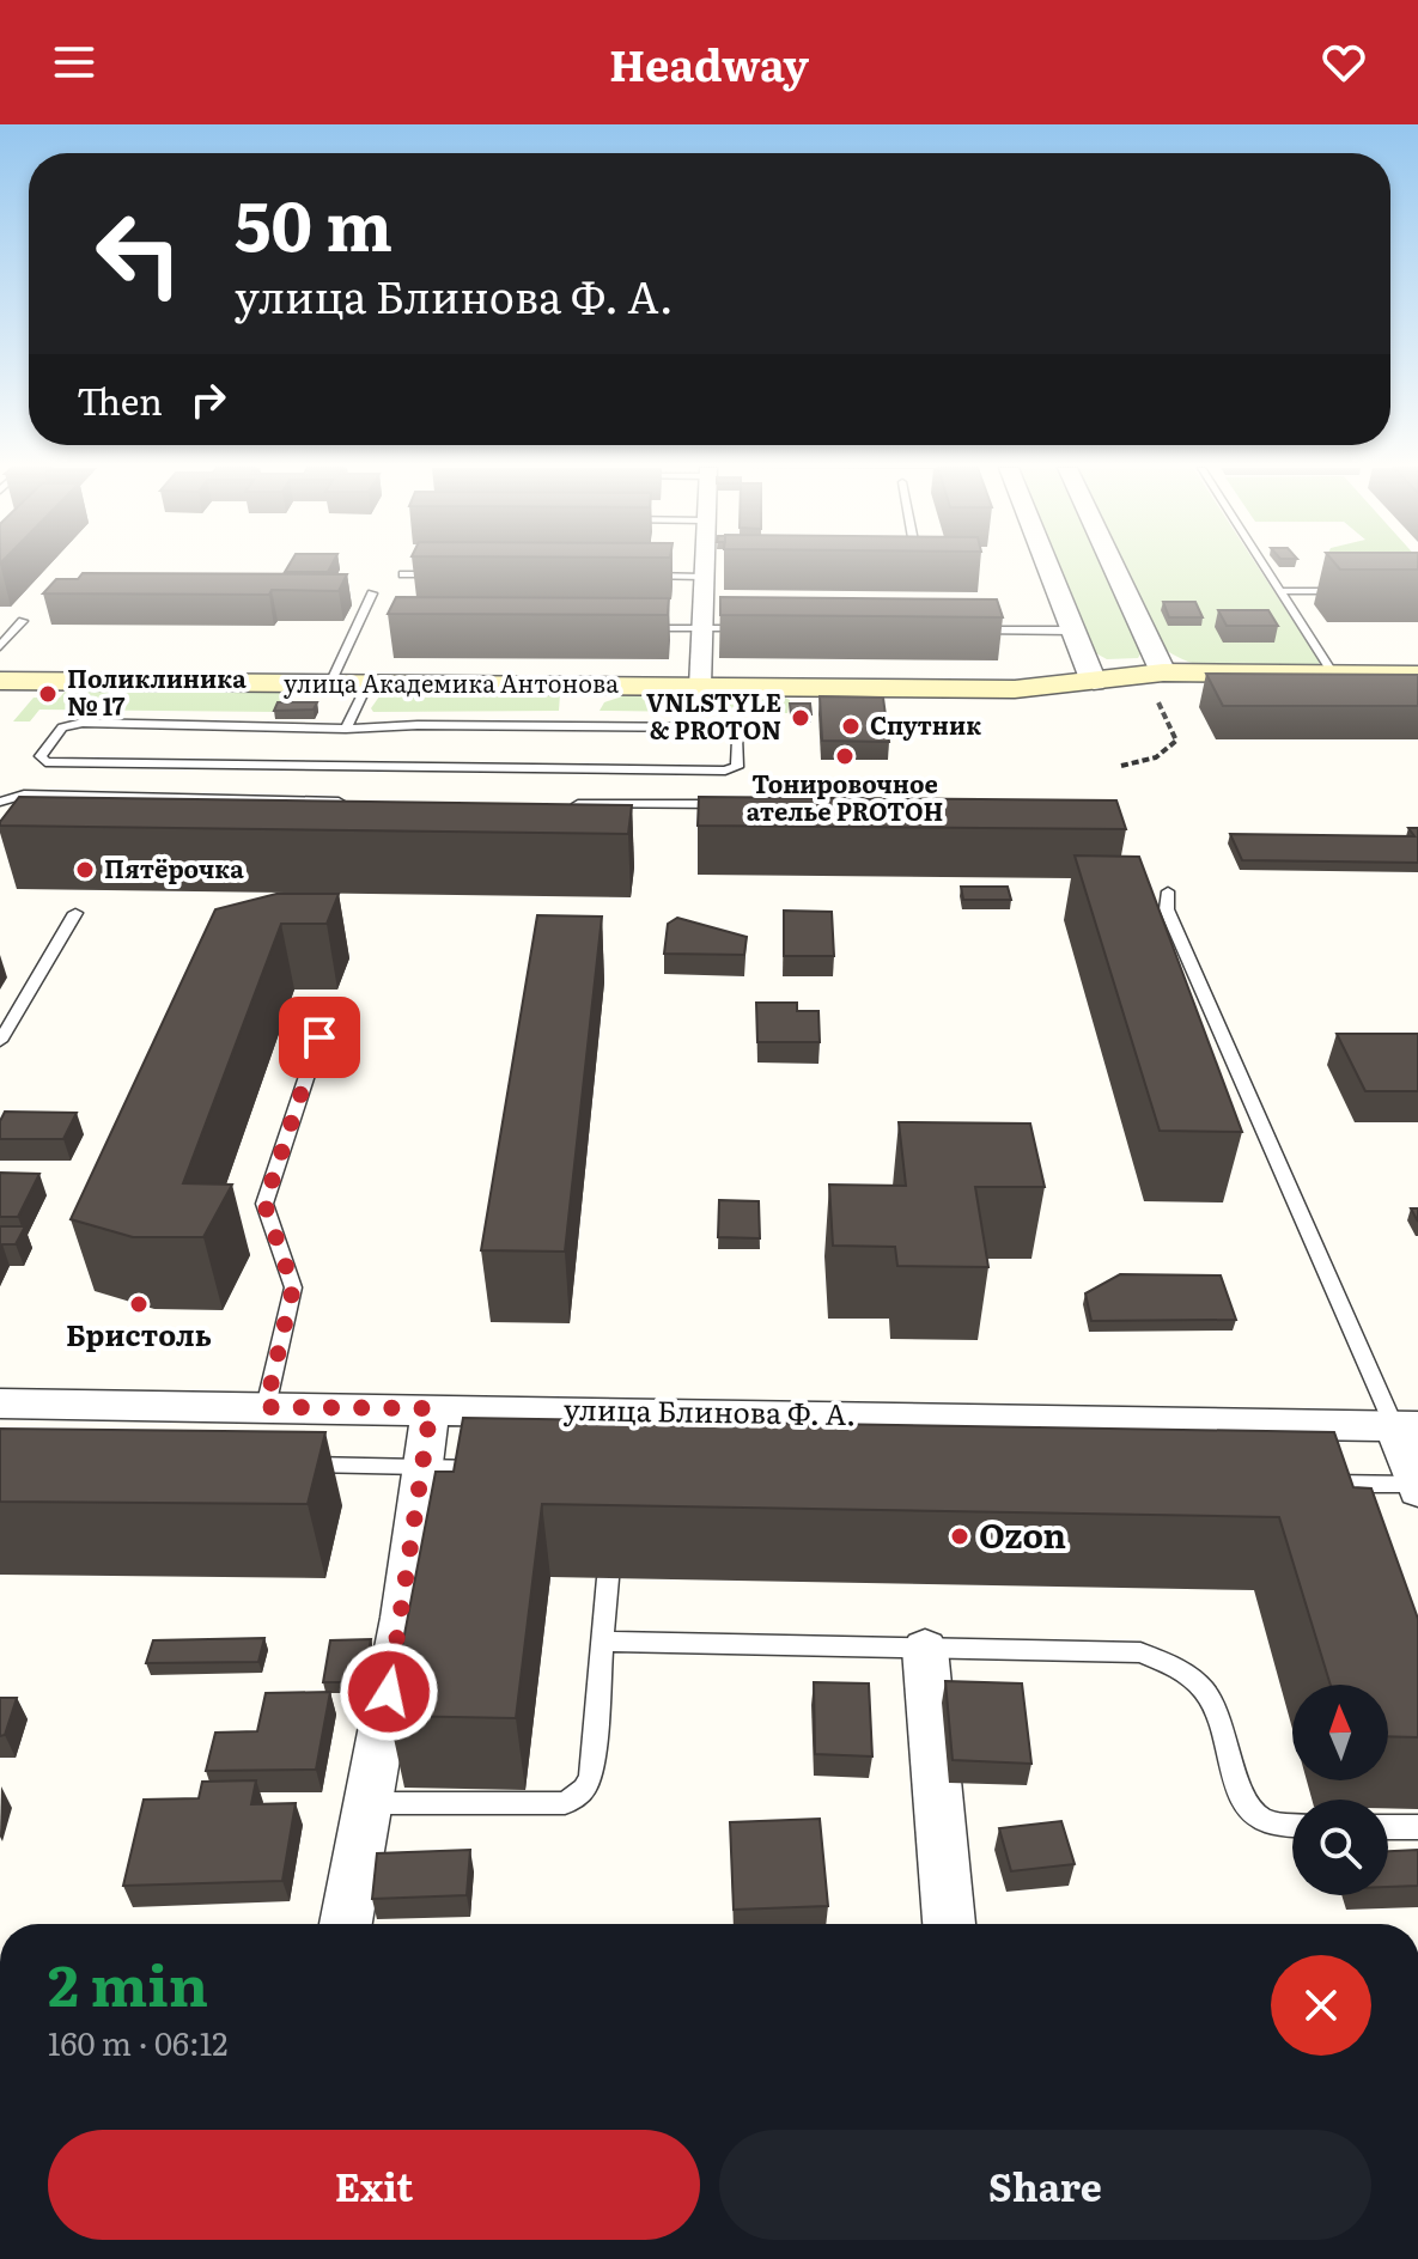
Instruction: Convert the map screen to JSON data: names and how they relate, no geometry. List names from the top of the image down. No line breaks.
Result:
{"streets":{"main road":["улица Академика Антонова"],"street":["улица Блинова Ф. А."]},"places":["Поликлиника № 17","VNLSTYLE & PROTON","Спутник","Тонировочное ателье PROTOH","Пятёрочка","Бристоль","Ozon"],"north":"top","page":{"header":"Headway","turn":["50 m","улица Блинова Ф. А."],"then":"Then","heading":["2 min","160 m · 06:12"],"buttons":["Exit","Share"]}}
